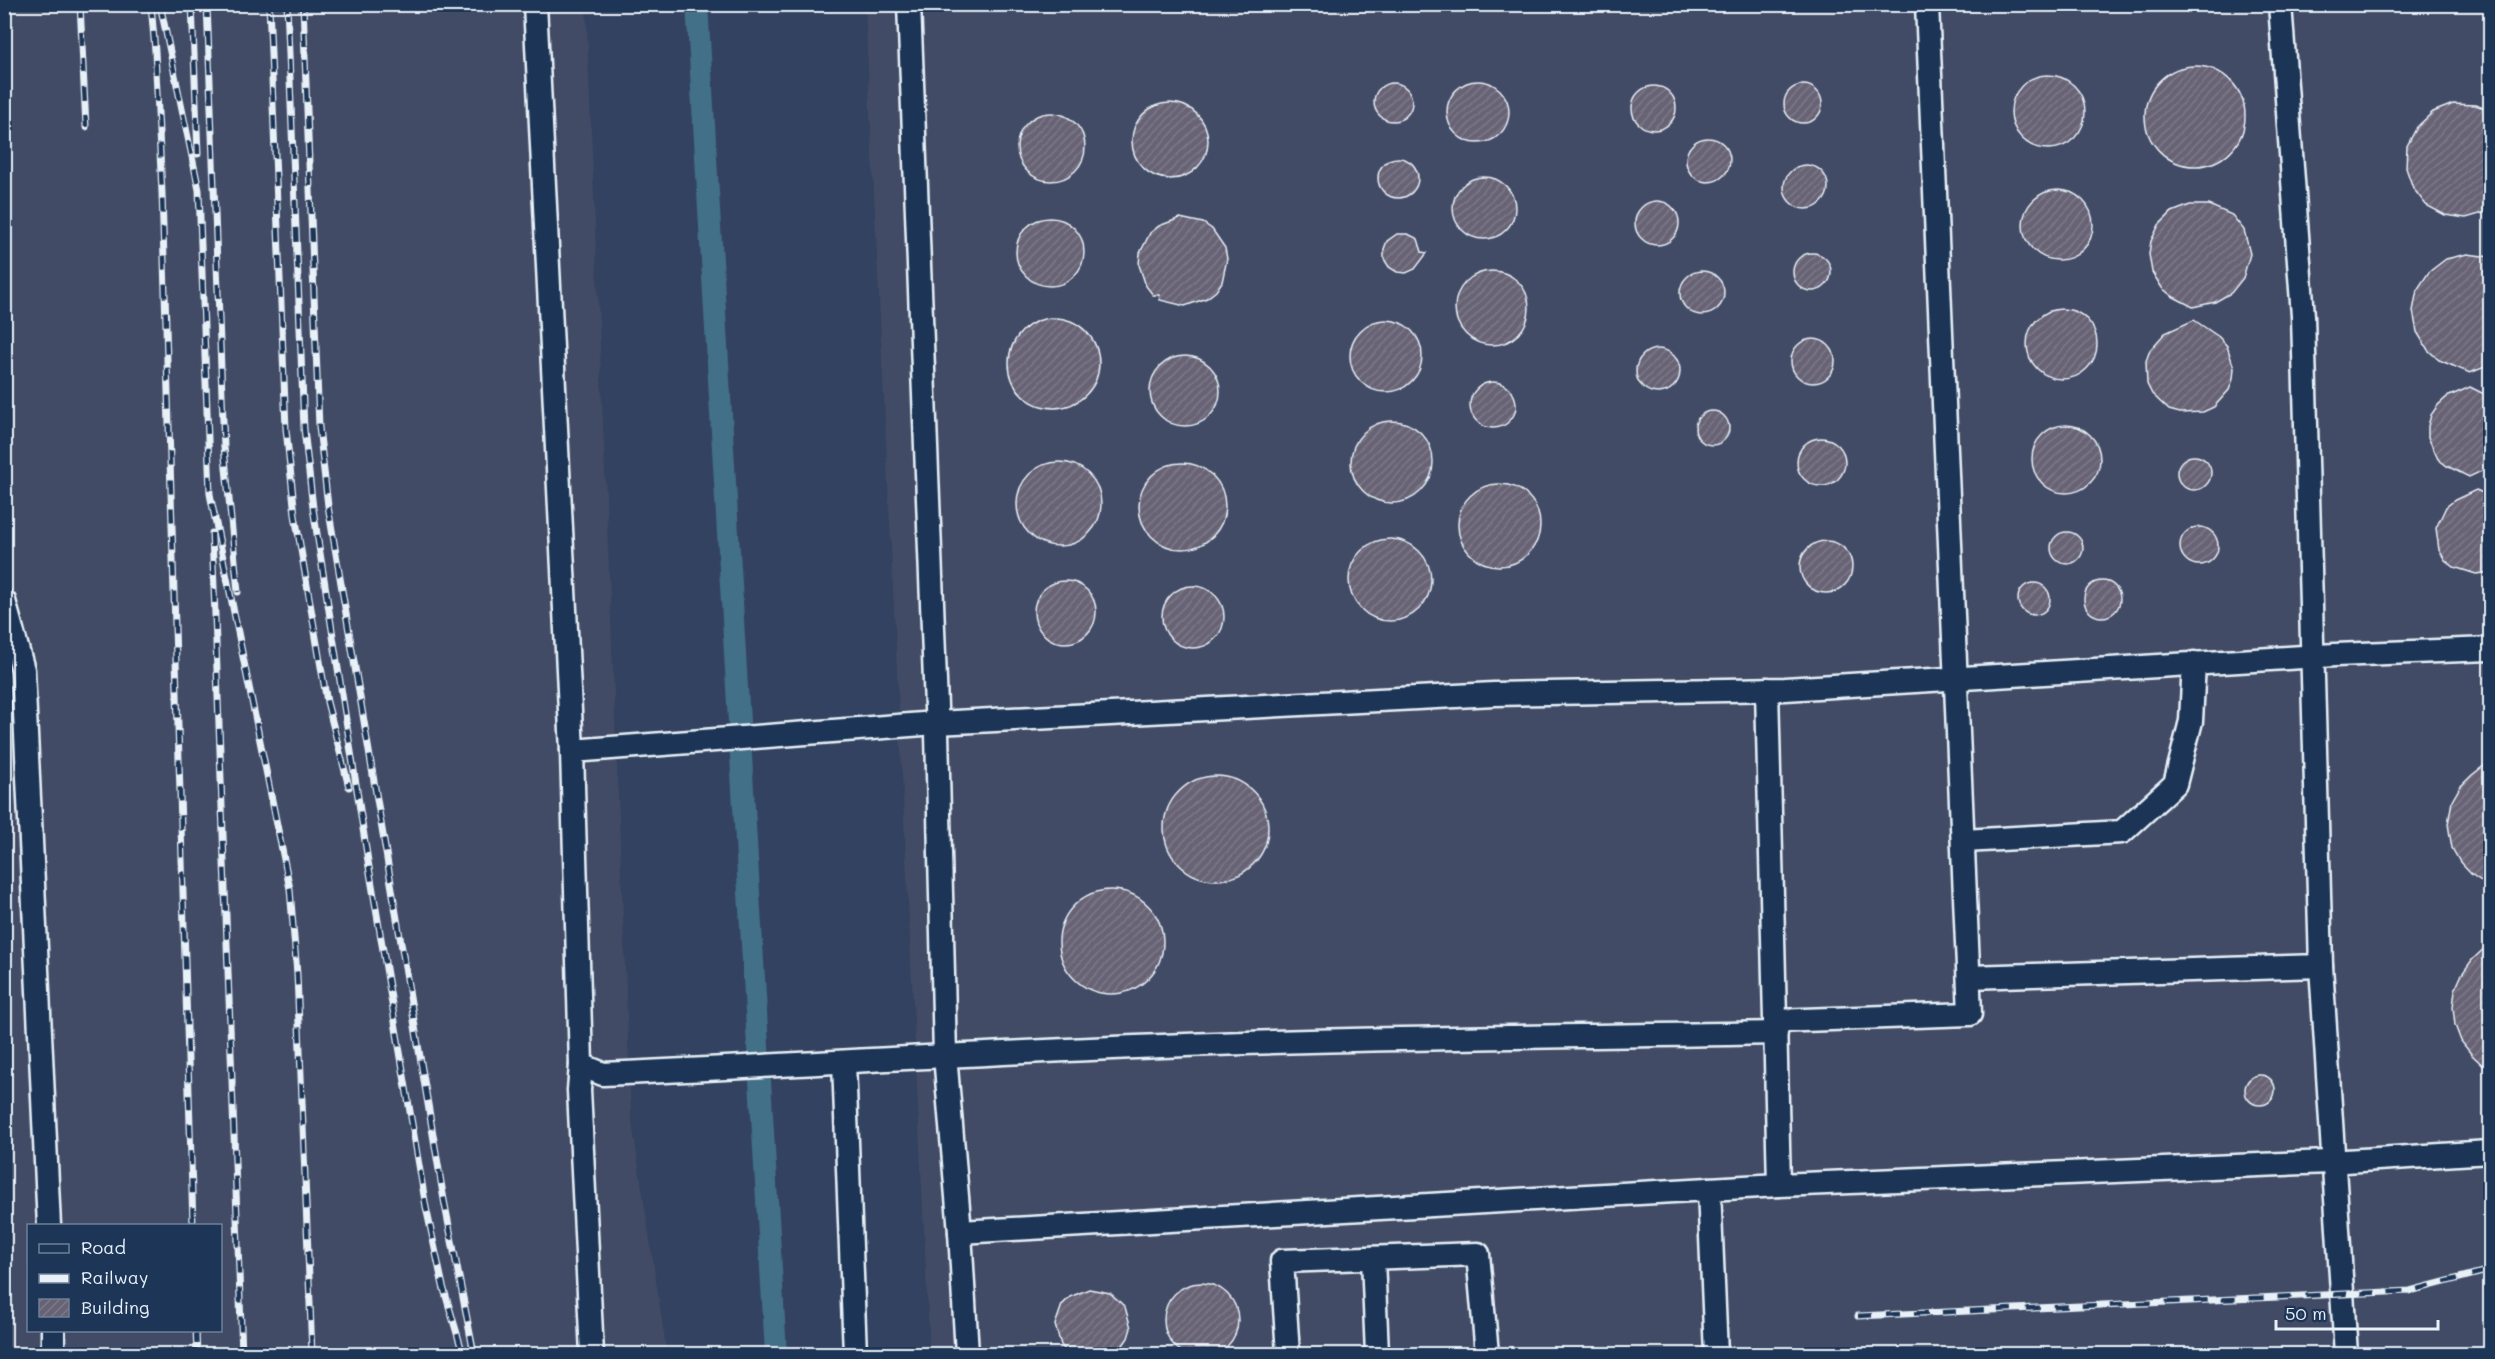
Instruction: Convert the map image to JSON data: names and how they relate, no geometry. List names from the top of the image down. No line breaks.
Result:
{"legend":["Road","Railway","Building"],"scale_bar":"50 m"}
